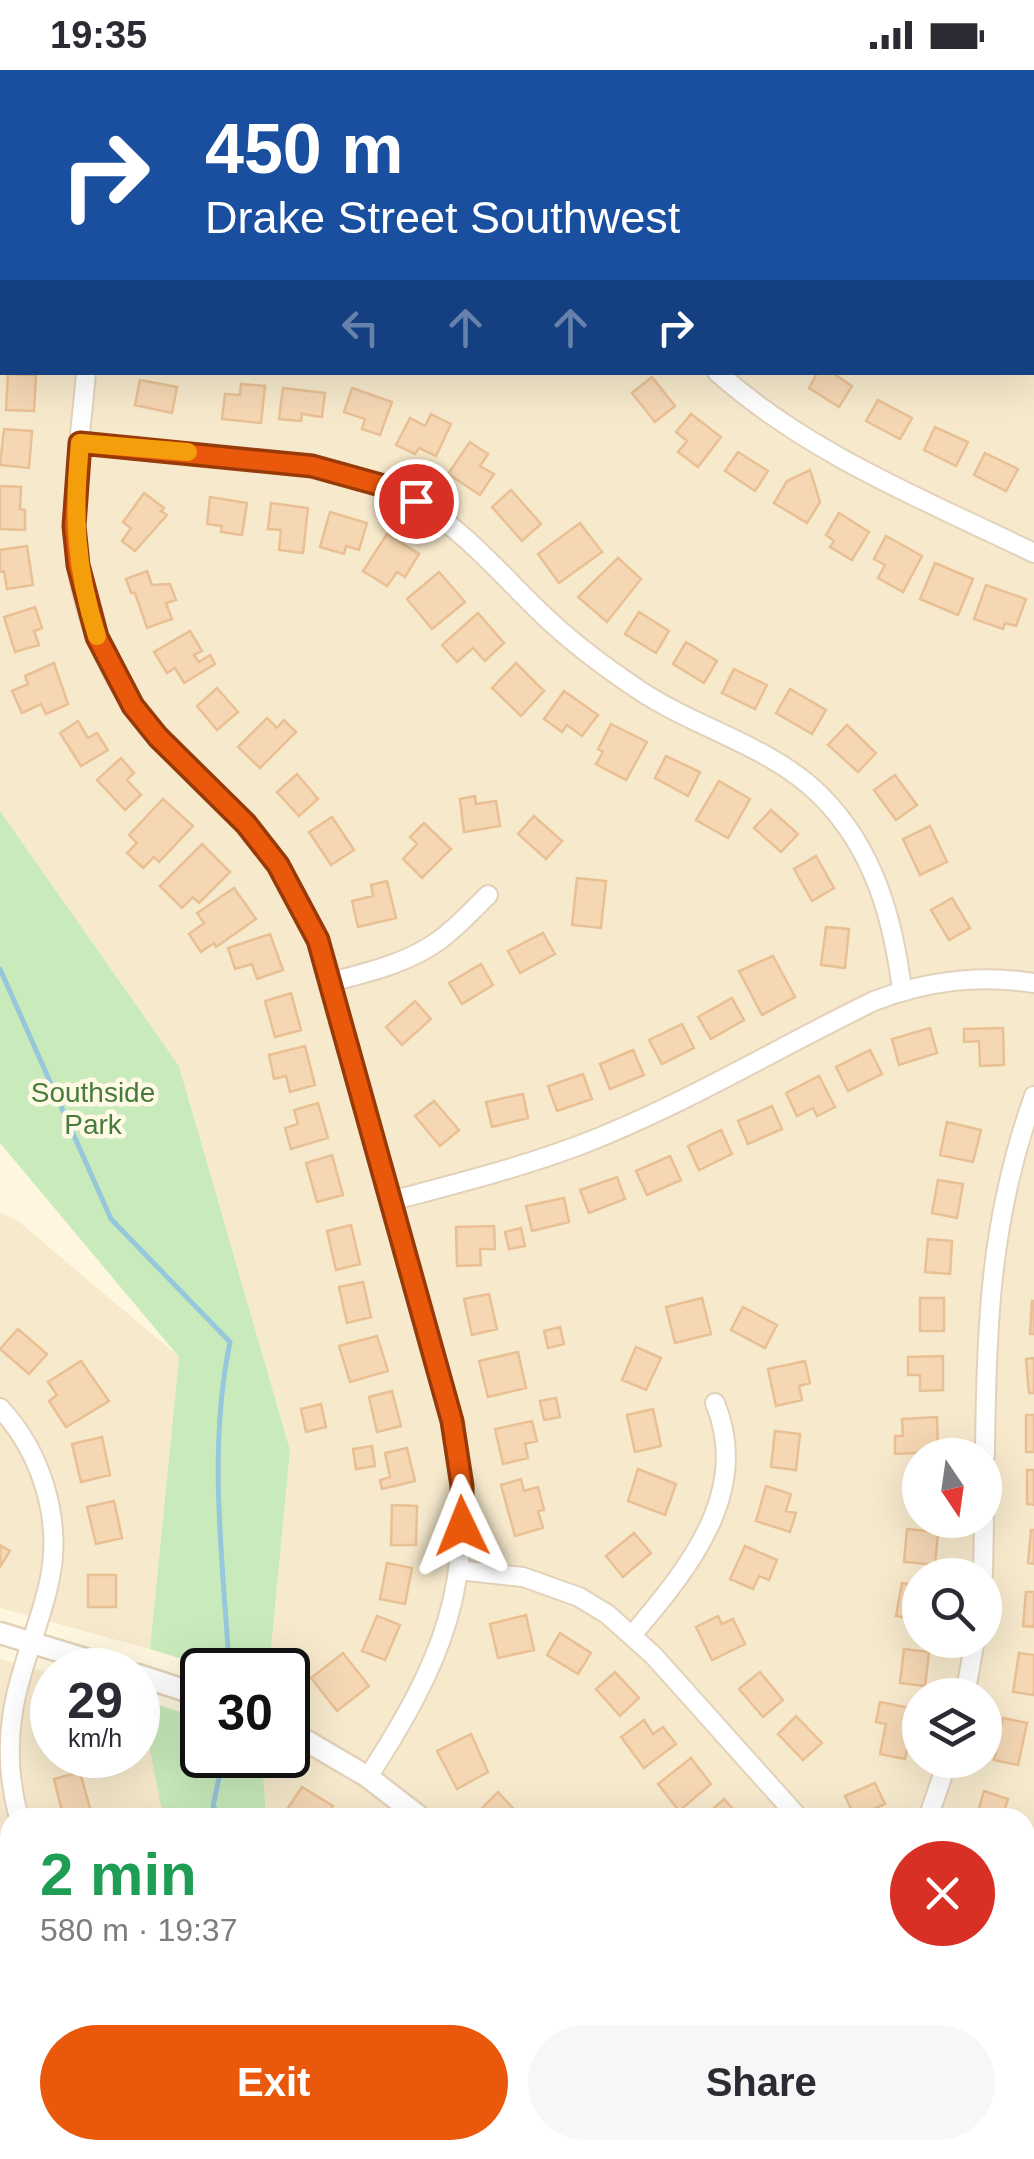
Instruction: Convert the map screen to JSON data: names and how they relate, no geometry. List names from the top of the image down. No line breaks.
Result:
{"parks":["Southside Park"],"north":"bottom","page":{"status":"19:35","turn":["450 m","Drake Street Southwest"],"speed":"29 km/h","limit":"30","heading":["2 min","580 m · 19:37"],"buttons":["Exit","Share"]}}
